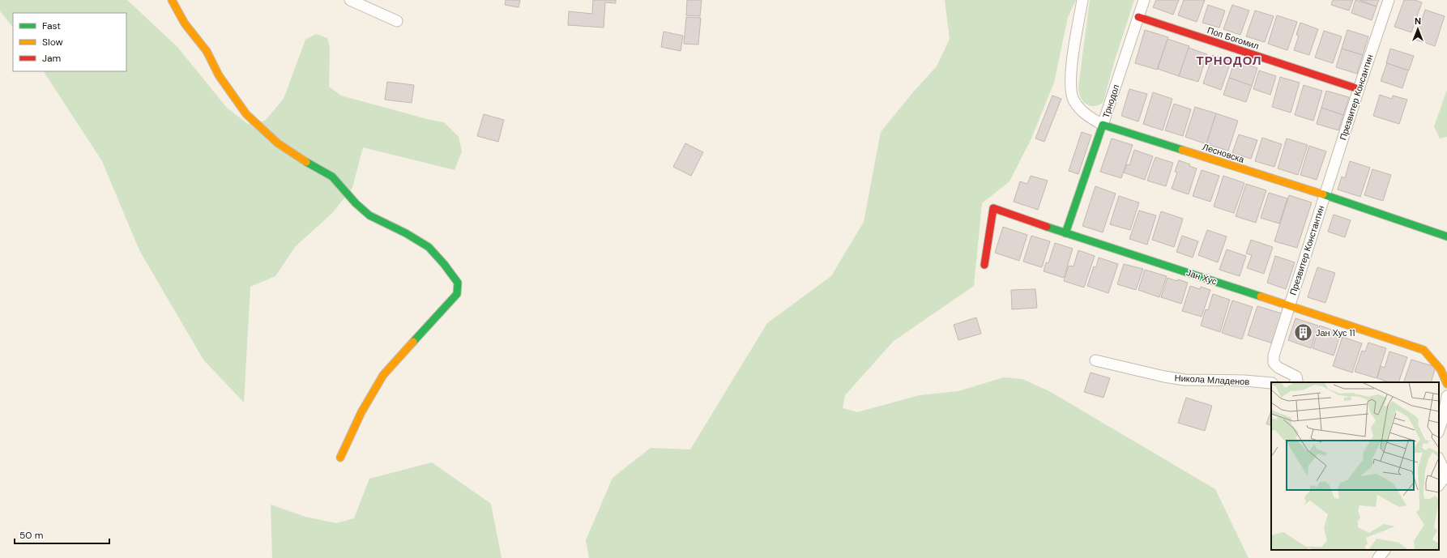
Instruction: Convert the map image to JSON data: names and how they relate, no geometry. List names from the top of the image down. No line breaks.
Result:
{"streets":{"street":["Поп Богомил","Презвитер Консантин","Трнодол","Лесновска","Презвитер Константин","Јан Хус","Никола Младенов"]},"crossings":[["Поп Богомил","Презвитер Консантин"],["Поп Богомил","Трнодол"],["Презвитер Консантин","Лесновска"],["Презвитер Консантин","Презвитер Константин"],["Трнодол","Лесновска"],["Лесновска","Презвитер Константин"],["Презвитер Константин","Јан Хус"]],"districts":["ТРНОДОЛ"],"places":{"building":["Јан Хус 11"]},"legend":["Fast","Slow","Jam"],"scale_bar":"50 m","north":"top"}
